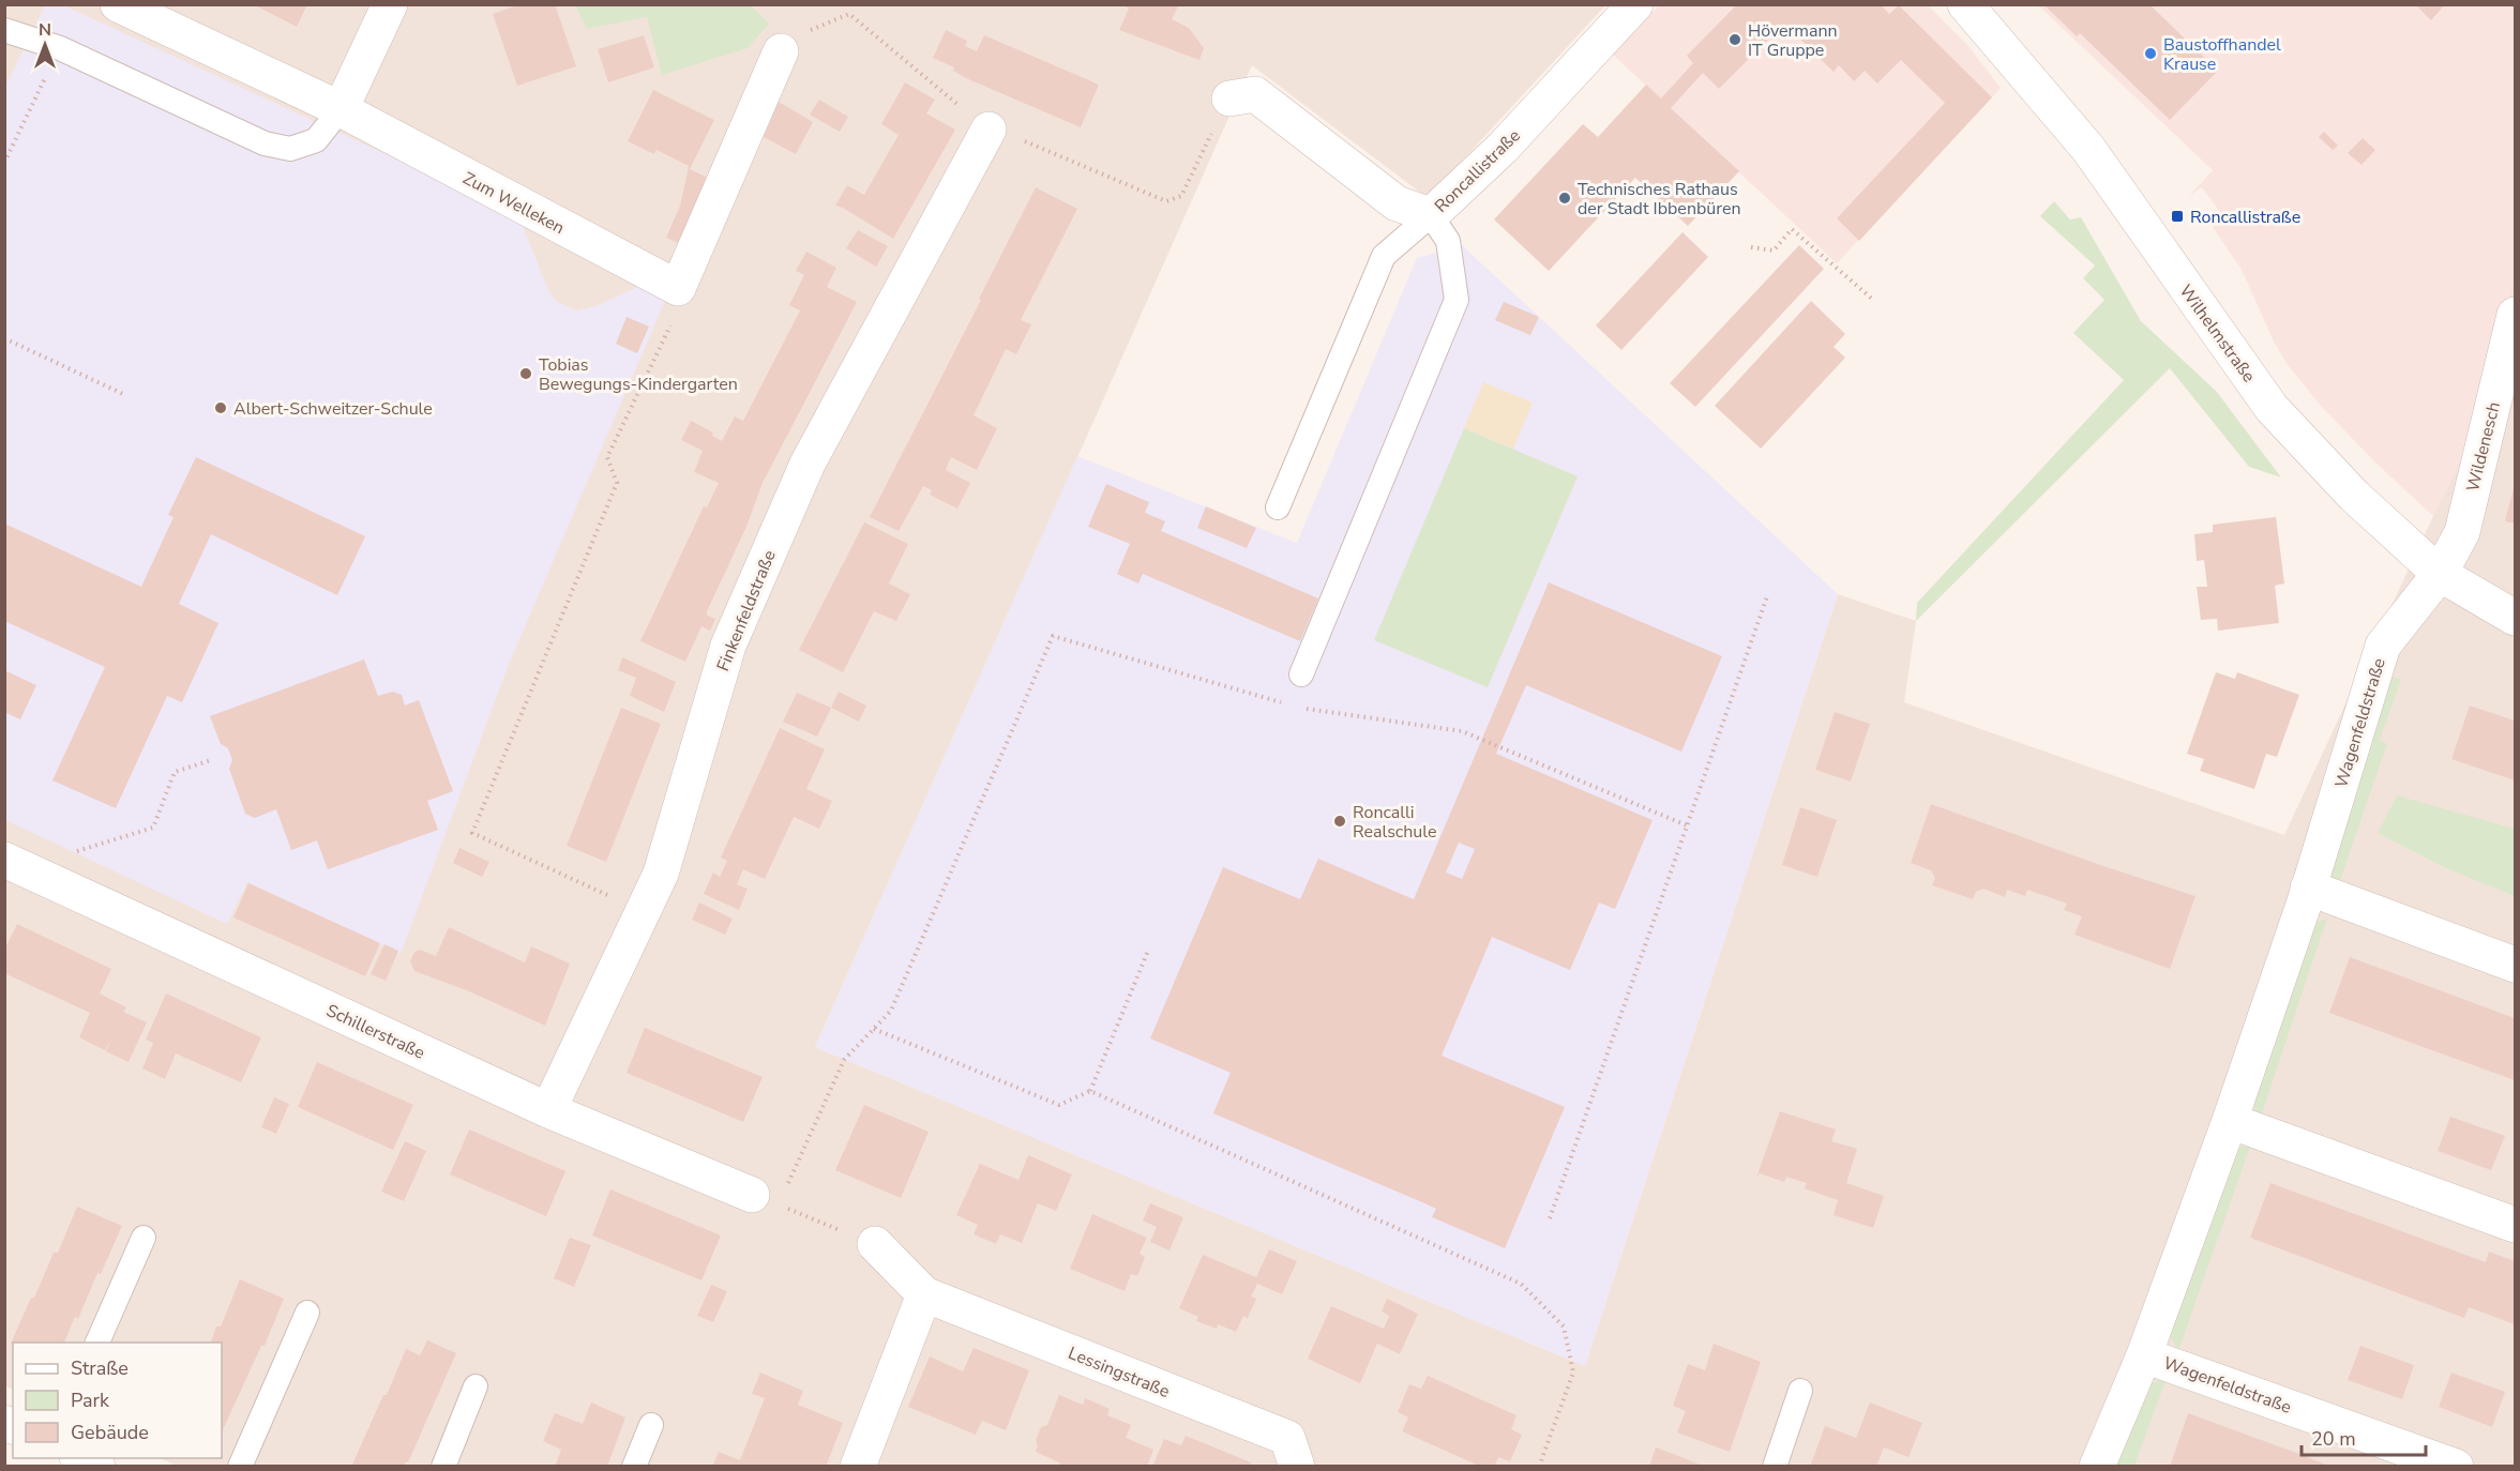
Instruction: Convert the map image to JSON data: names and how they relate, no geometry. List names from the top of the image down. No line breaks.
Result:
{"streets":{"street":["Roncallistraße","Zum Welleken","Wilhelmstraße","Wildenesch","Finkenfeldstraße","Wagenfeldstraße","Schillerstraße","Lessingstraße"]},"crossings":[["Wilhelmstraße","Wildenesch"],["Wilhelmstraße","Wagenfeldstraße"],["Wildenesch","Wagenfeldstraße"],["Finkenfeldstraße","Schillerstraße"]],"places":{"other":["Hövermann IT Gruppe","Baustoffhandel Krause","Technisches Rathaus der Stadt Ibbenbüren","Tobias Bewegungs-Kindergarten","Albert-Schweitzer-Schule","Roncalli Realschule"],"transit":["Roncallistraße"]},"legend":["Straße","Park","Gebäude"],"scale_bar":"20 m","north":"top"}
